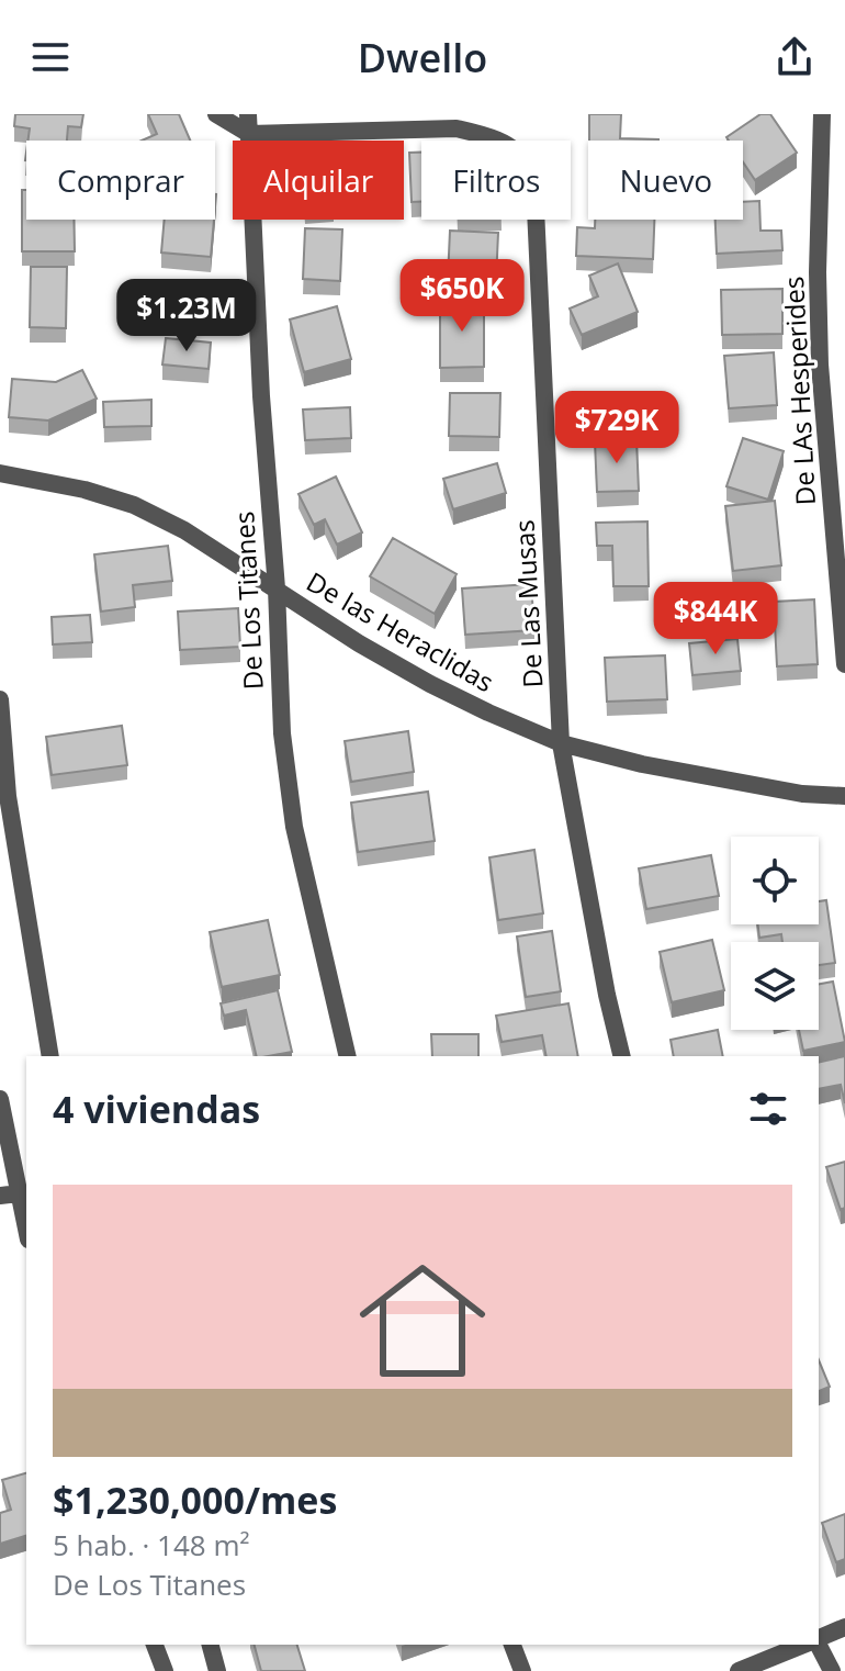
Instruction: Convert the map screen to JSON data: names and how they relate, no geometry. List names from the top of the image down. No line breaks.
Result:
{"streets":{"street":["De LAs Hesperides","De Los Titanes","De Las Musas","De las Heraclidas"]},"crossings":[["De Los Titanes","De Las Musas"],["De Los Titanes","De las Heraclidas"],["De Las Musas","De las Heraclidas"]],"page":{"header":"Dwello","chip":["Comprar","Alquilar","Filtros","Nuevo"],"price":["$650K","$1.23M","$729K","$844K"],"heading":"4 viviendas","list":[{"name":"$1,230,000/mes","note":"5 hab. · 148 m² · De Los Titanes"}]}}
